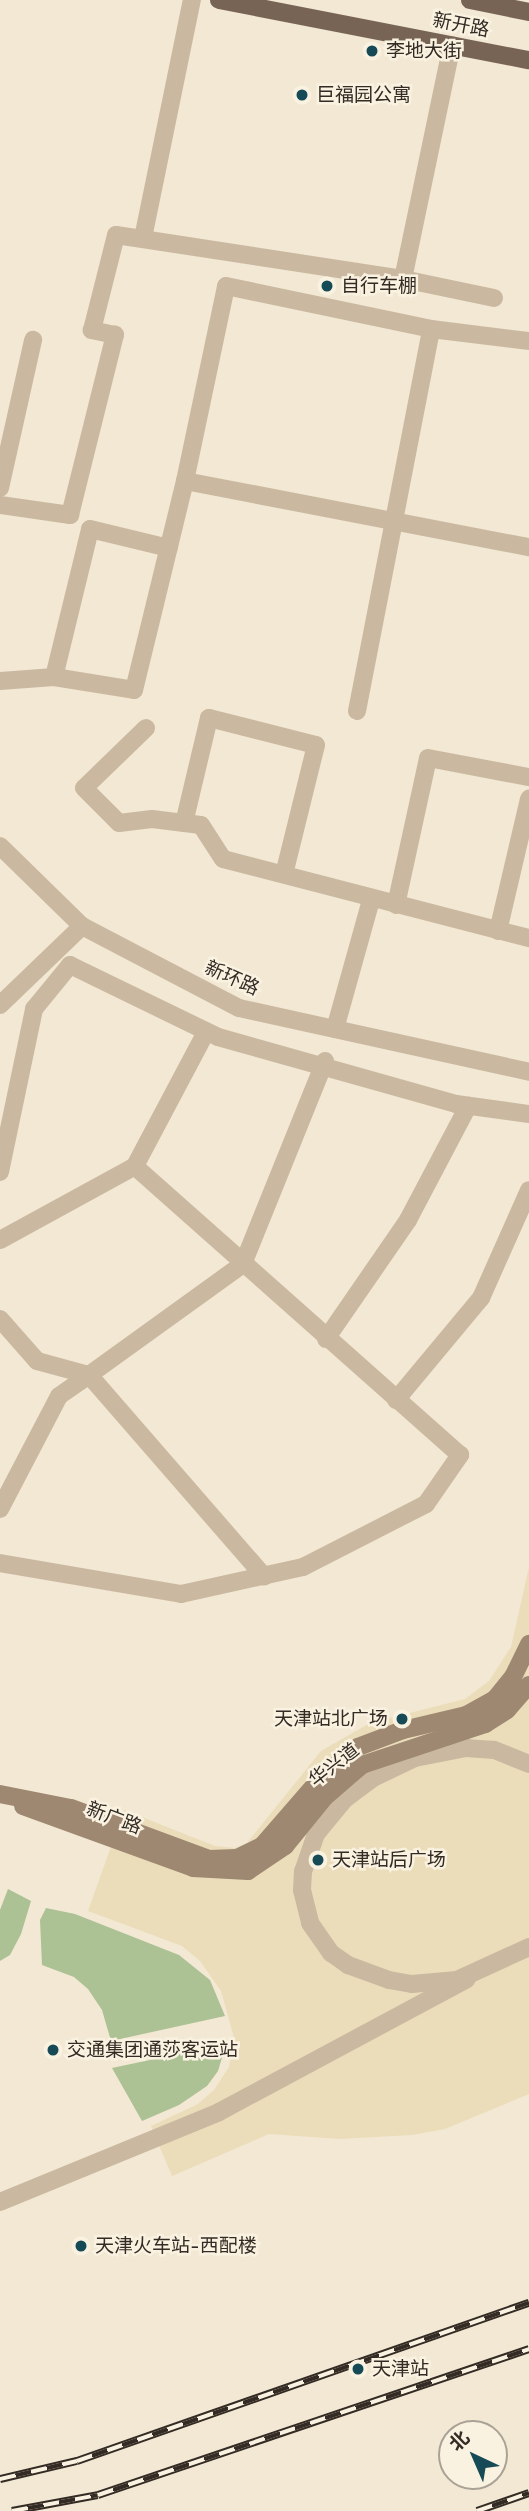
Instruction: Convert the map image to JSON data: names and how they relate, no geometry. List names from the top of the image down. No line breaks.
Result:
{"streets":{"main road":["新开路","华兴道","新广路"],"street":["新环路"]},"crossings":[["华兴道","新广路"]],"places":["李地大街","巨福园公寓","自行车棚","天津站北广场","天津站后广场","交通集团通莎客运站","天津火车站-西配楼","天津站"],"north":"top left"}
